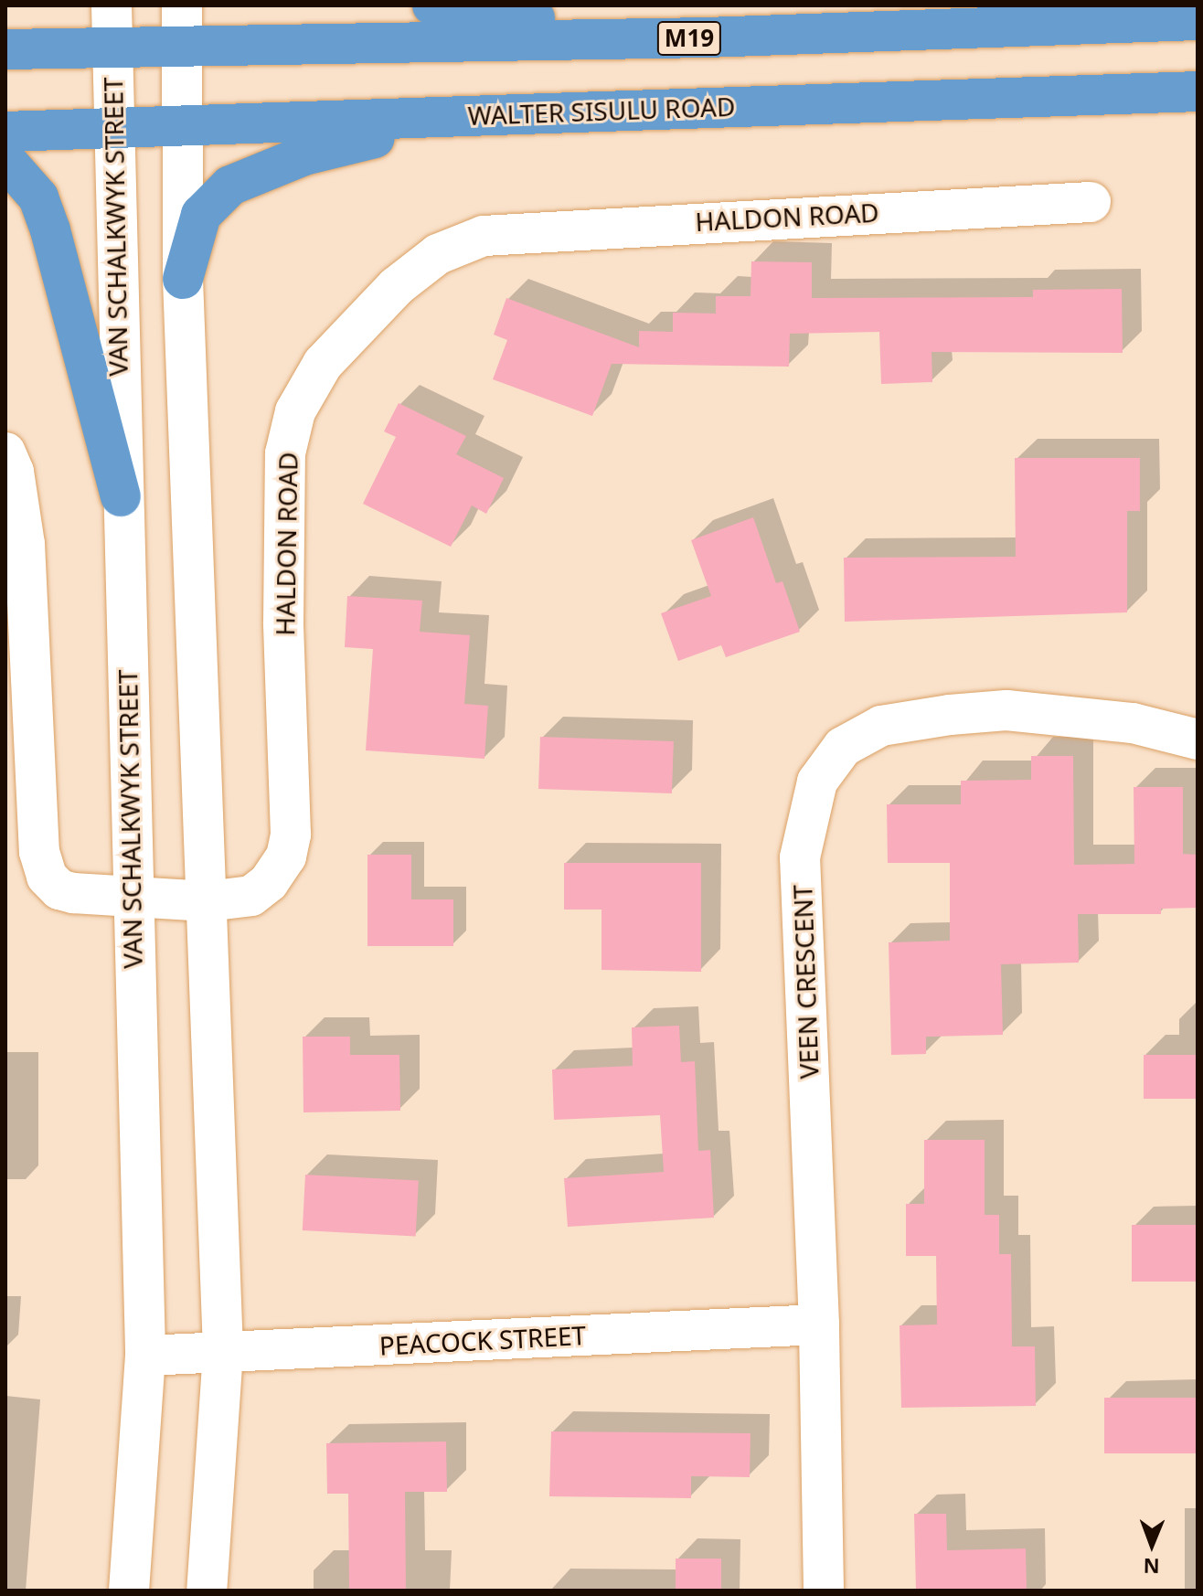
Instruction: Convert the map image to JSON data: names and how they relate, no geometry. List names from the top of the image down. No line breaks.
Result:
{"streets":{"highway":["M19","WALTER SISULU ROAD"],"street":["HALDON ROAD","VAN SCHALKWYK STREET","VEEN CRESCENT","PEACOCK STREET"]},"crossings":[["M19","VAN SCHALKWYK STREET"],["WALTER SISULU ROAD","VAN SCHALKWYK STREET"],["HALDON ROAD","VAN SCHALKWYK STREET"],["VAN SCHALKWYK STREET","PEACOCK STREET"],["VEEN CRESCENT","PEACOCK STREET"]],"north":"bottom"}
